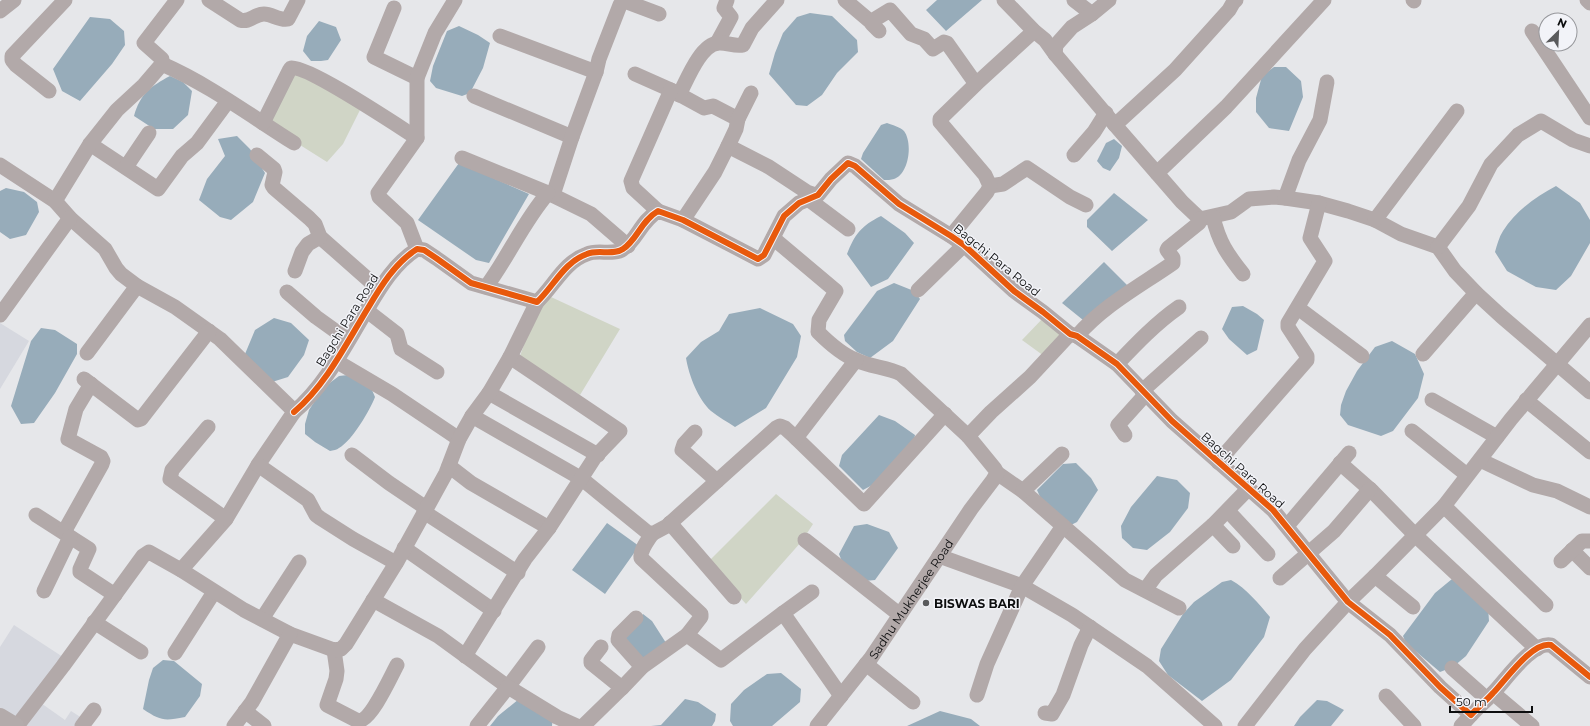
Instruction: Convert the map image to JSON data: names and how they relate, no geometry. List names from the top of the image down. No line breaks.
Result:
{"streets":{"street":["Bagchi Para Road","Sadhu Mukherjee Road"]},"places":["BISWAS BARI"],"scale_bar":"50 m","north":"top right"}
